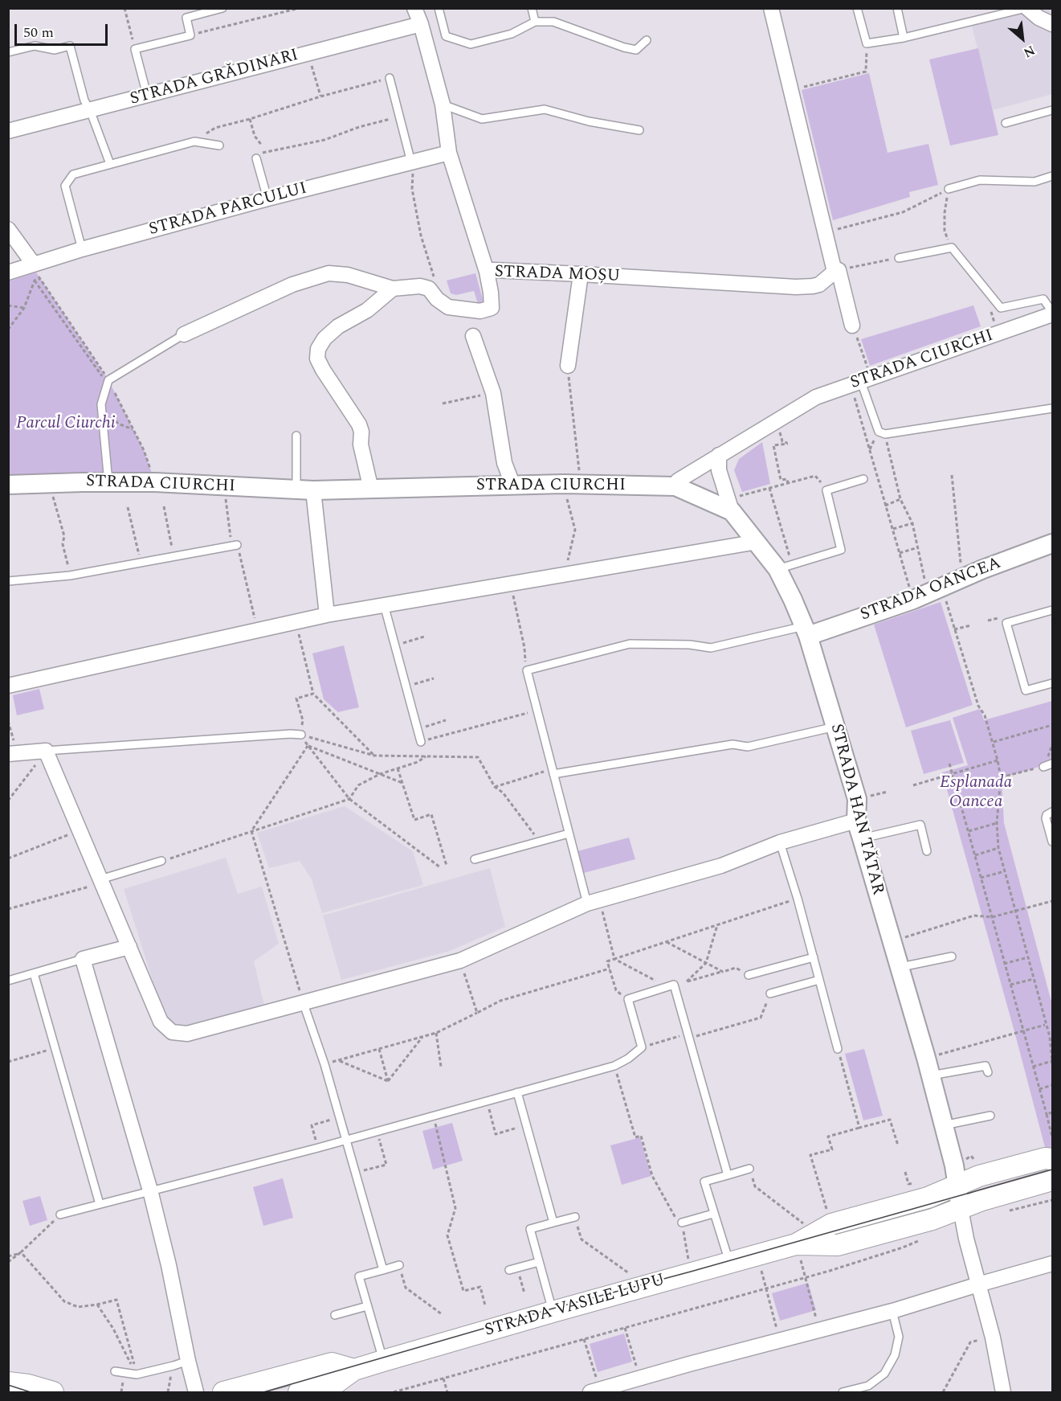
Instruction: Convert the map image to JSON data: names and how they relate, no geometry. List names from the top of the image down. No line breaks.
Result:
{"streets":{"main road":["STRADA VASILE LUPU"],"street":["STRADA GRĂDINARI","STRADA PARCULUI","STRADA MOȘU","STRADA CIURCHI","STRADA OANCEA","STRADA HAN TĂTAR"]},"crossings":[["STRADA CIURCHI","STRADA HAN TĂTAR"],["STRADA OANCEA","STRADA HAN TĂTAR"],["STRADA HAN TĂTAR","STRADA VASILE LUPU"]],"parks":["Parcul Ciurchi","Esplanada Oancea"],"scale_bar":"50 m","north":"bottom right"}
